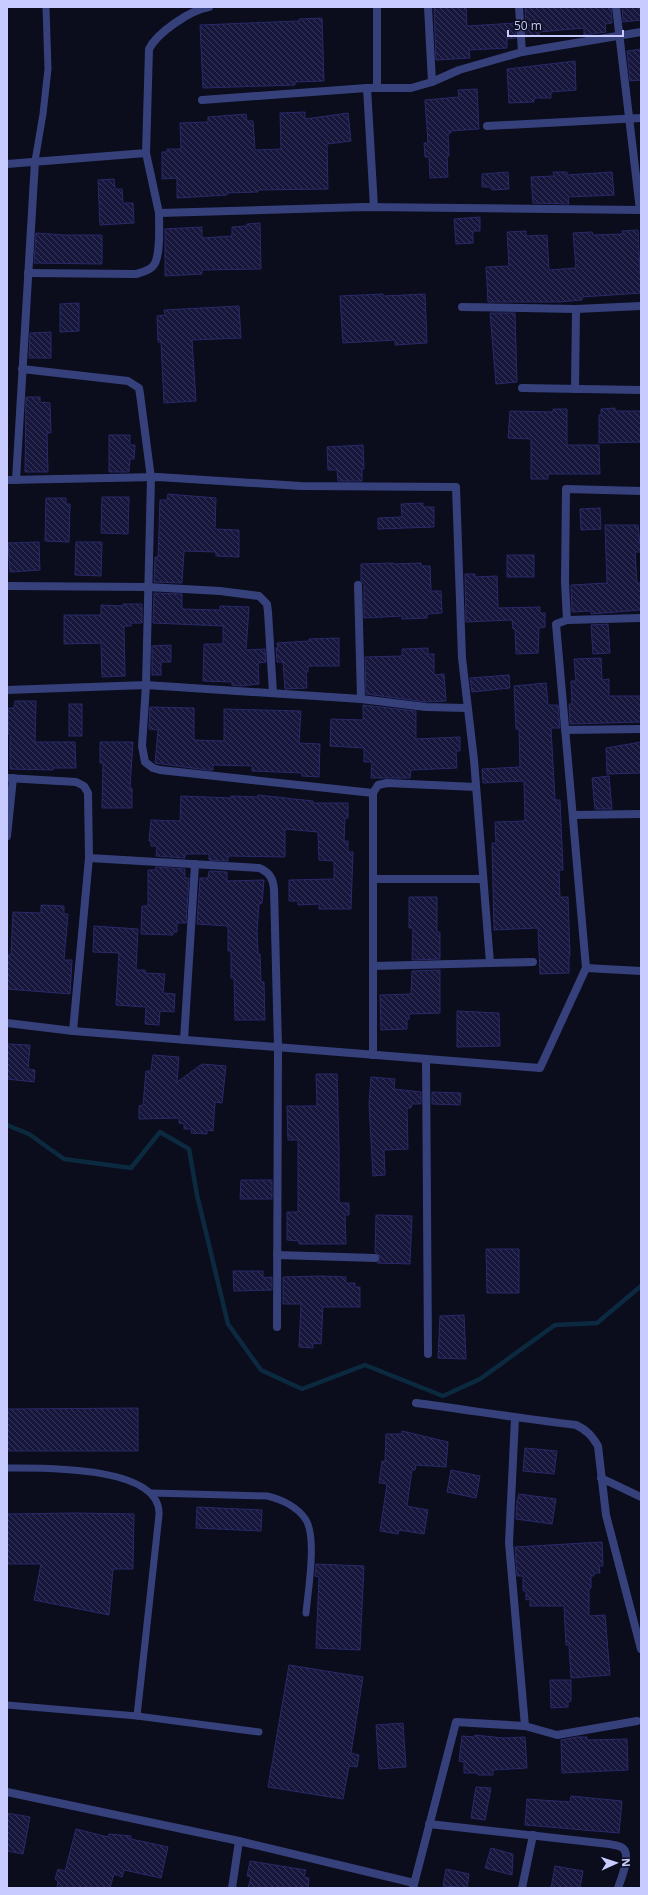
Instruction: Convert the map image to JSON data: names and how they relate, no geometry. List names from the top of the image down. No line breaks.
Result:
{"scale_bar":"50 m","north":"right"}
